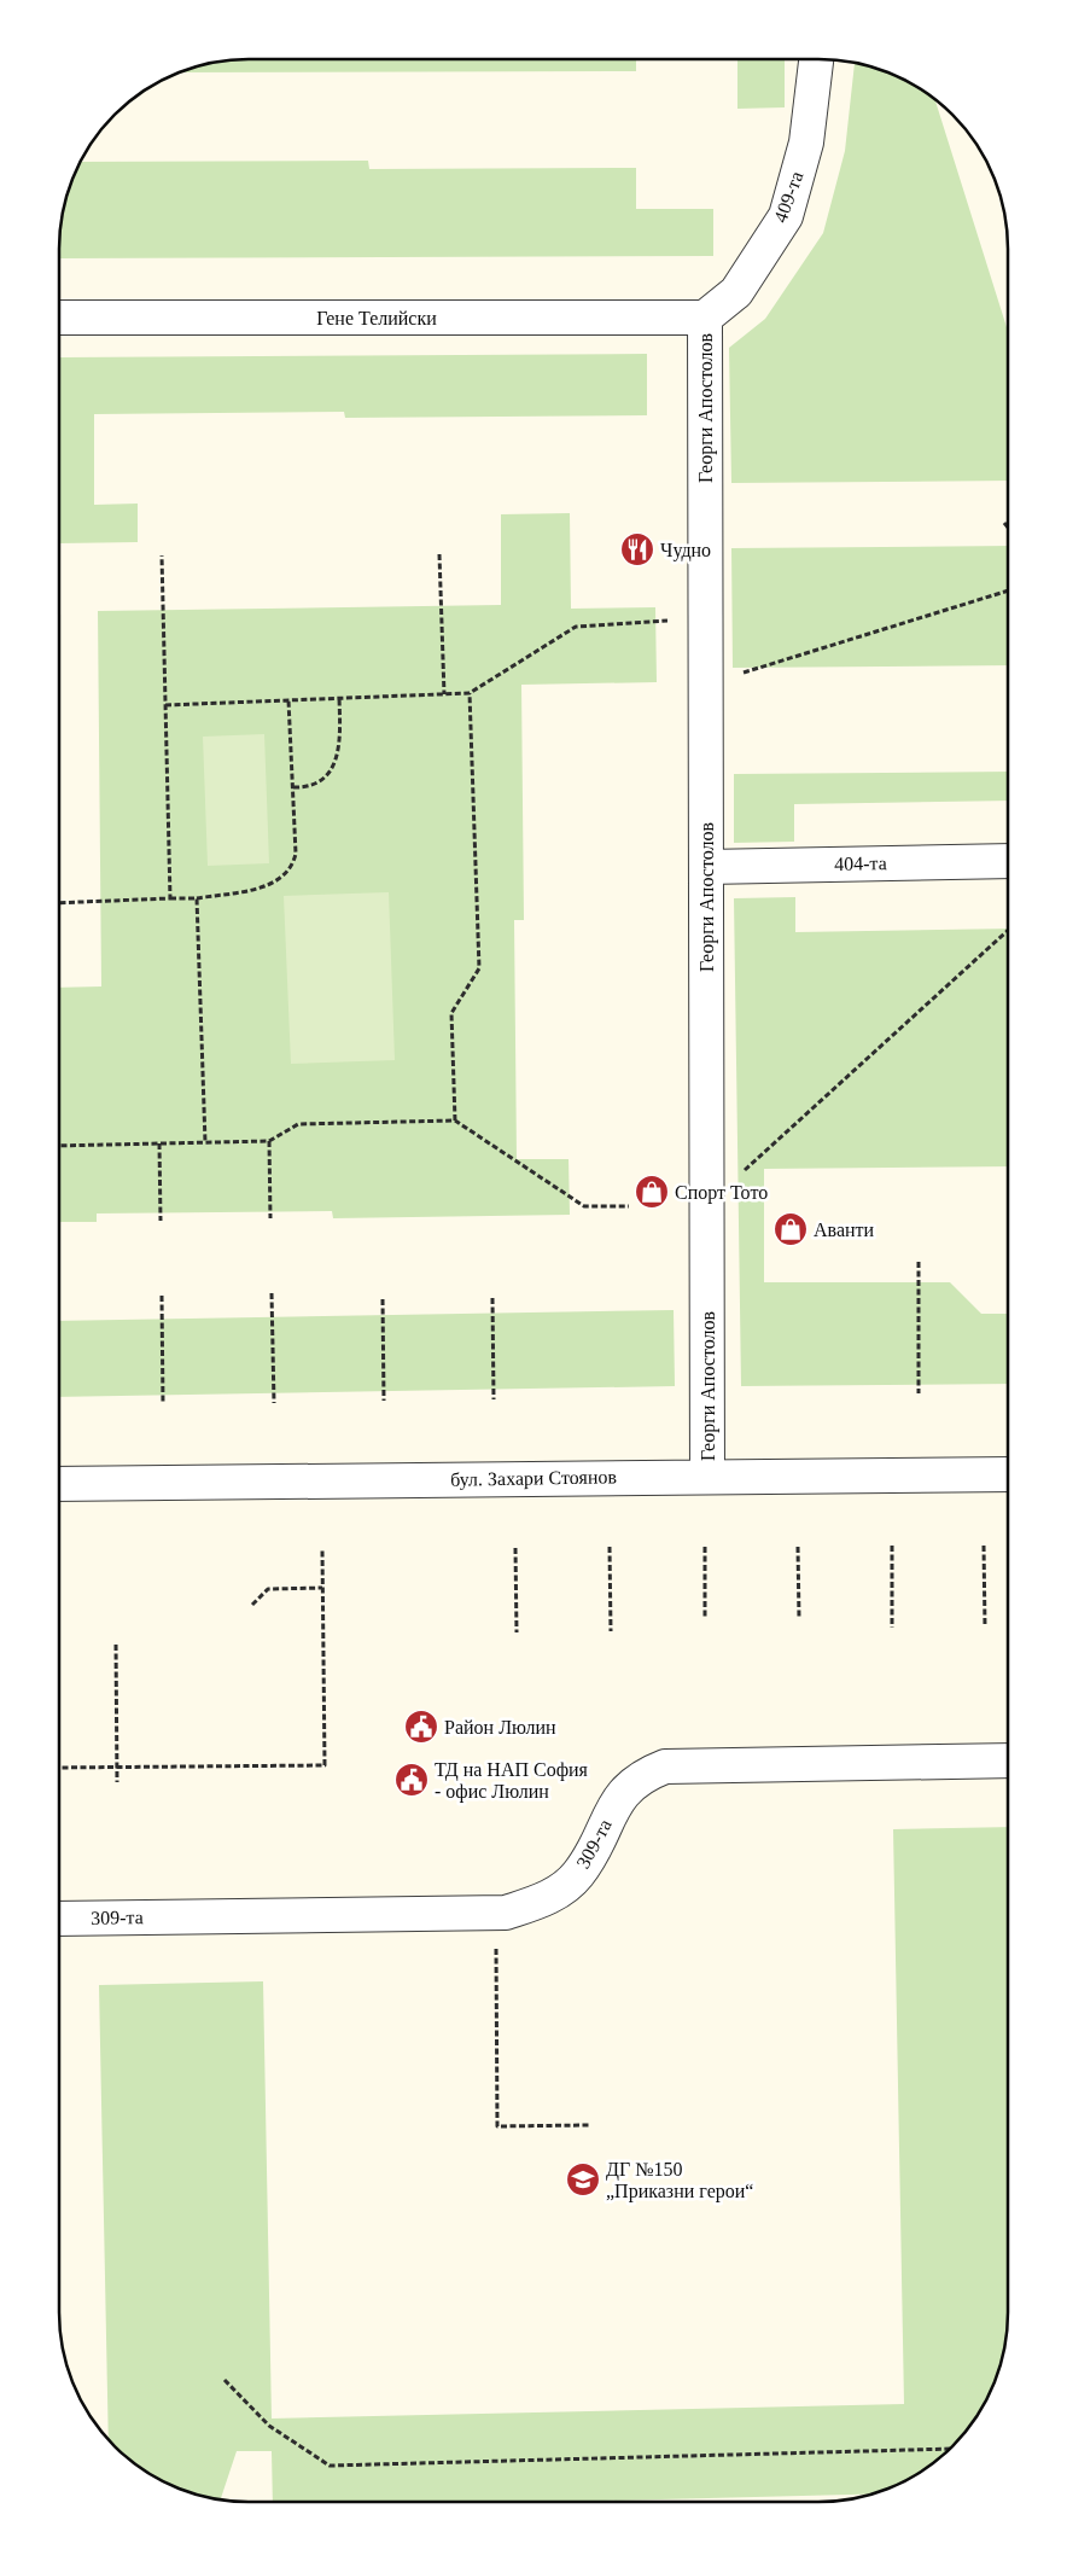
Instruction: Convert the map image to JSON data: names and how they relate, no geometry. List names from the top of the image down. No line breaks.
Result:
{"streets":{"street":["409-та","Гене Телийски","Георги Апостолов","404-та","бул. Захари Стоянов","309-та"]},"crossings":[["409-та","Гене Телийски"],["409-та","Георги Апостолов"],["Гене Телийски","Георги Апостолов"],["Георги Апостолов","404-та"],["Георги Апостолов","бул. Захари Стоянов"]],"places":{"restaurant":["Чудно"],"shop":["Спорт Тото","Аванти"],"public building":["Район Люлин","ТД на НАП София - офис Люлин"],"school or university":["ДГ №150 „Приказни герои“"]}}
